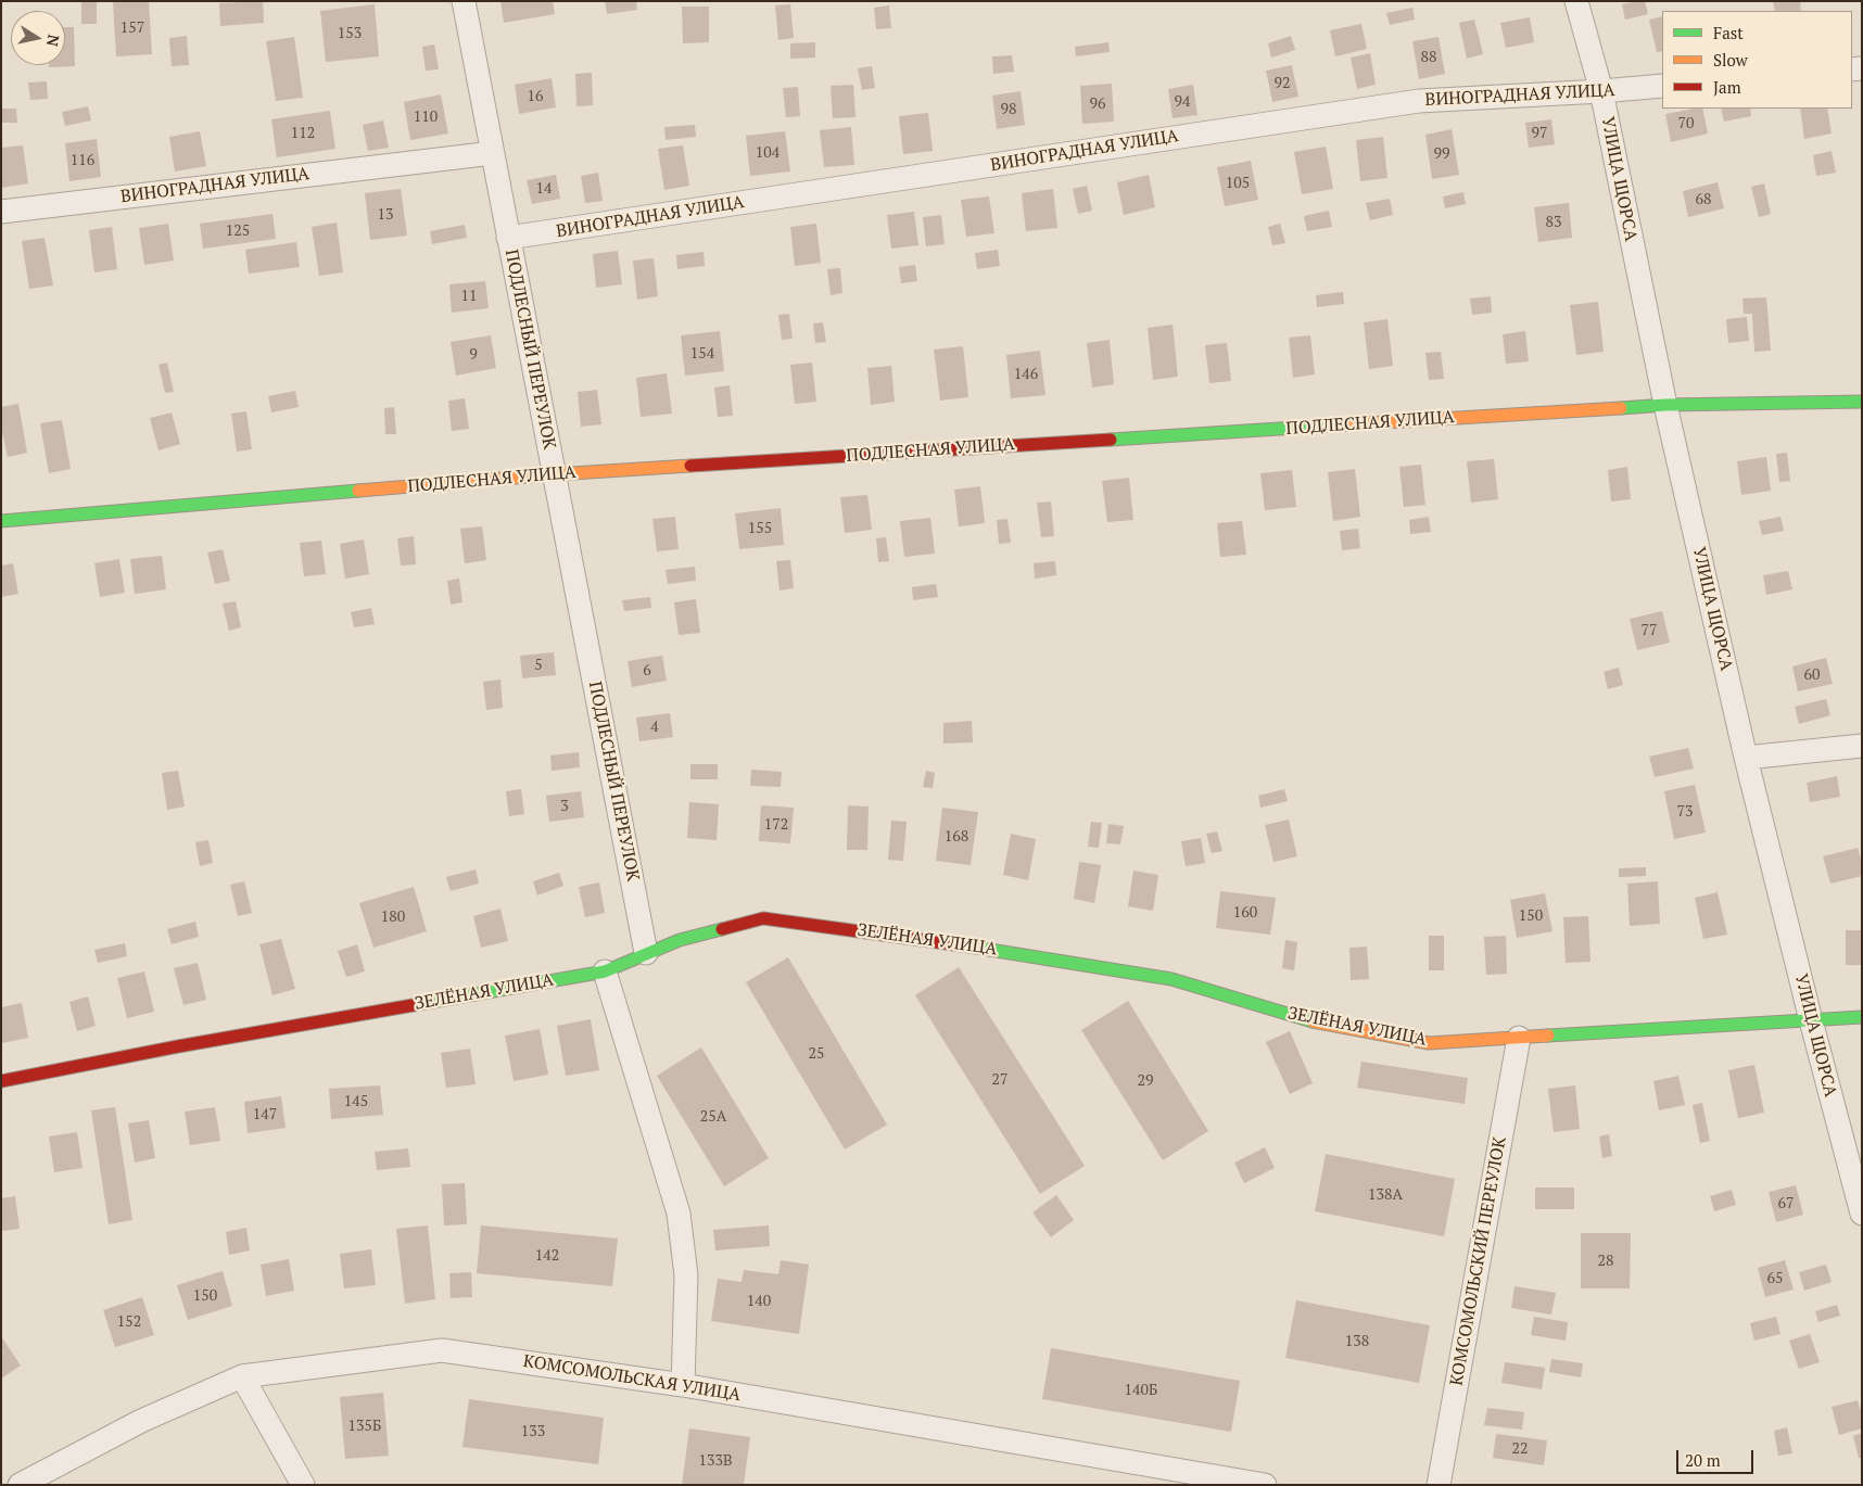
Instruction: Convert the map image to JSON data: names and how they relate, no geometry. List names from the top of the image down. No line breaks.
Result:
{"streets":{"street":["ВИНОГРАДНАЯ УЛИЦА","УЛИЦА ЩОРСА","ПОДЛЕСНЫЙ ПЕРЕУЛОК","ПОДЛЕСНАЯ УЛИЦА","ЗЕЛЁНАЯ УЛИЦА","КОМСОМОЛЬСКИЙ ПЕРЕУЛОК","КОМСОМОЛЬСКАЯ УЛИЦА"]},"crossings":[["ВИНОГРАДНАЯ УЛИЦА","УЛИЦА ЩОРСА"],["ВИНОГРАДНАЯ УЛИЦА","ПОДЛЕСНЫЙ ПЕРЕУЛОК"],["УЛИЦА ЩОРСА","ПОДЛЕСНАЯ УЛИЦА"],["УЛИЦА ЩОРСА","ЗЕЛЁНАЯ УЛИЦА"],["ПОДЛЕСНЫЙ ПЕРЕУЛОК","ПОДЛЕСНАЯ УЛИЦА"],["ПОДЛЕСНЫЙ ПЕРЕУЛОК","ЗЕЛЁНАЯ УЛИЦА"],["ЗЕЛЁНАЯ УЛИЦА","КОМСОМОЛЬСКИЙ ПЕРЕУЛОК"]],"house_numbers":["157","153","88","92","16","94","96","98","110","70","112","97","104","99","116","105","14","68","13","83","125","11","154","9","146","155","77","5","6","60","4","3","73","172","168","160","150","180","25","27","29","145","147","25А","138А","67","142","28","65","150","140","152","138","140Б","135Б","133","22","133В"],"legend":["Fast","Slow","Jam"],"scale_bar":"20 m","north":"right"}
